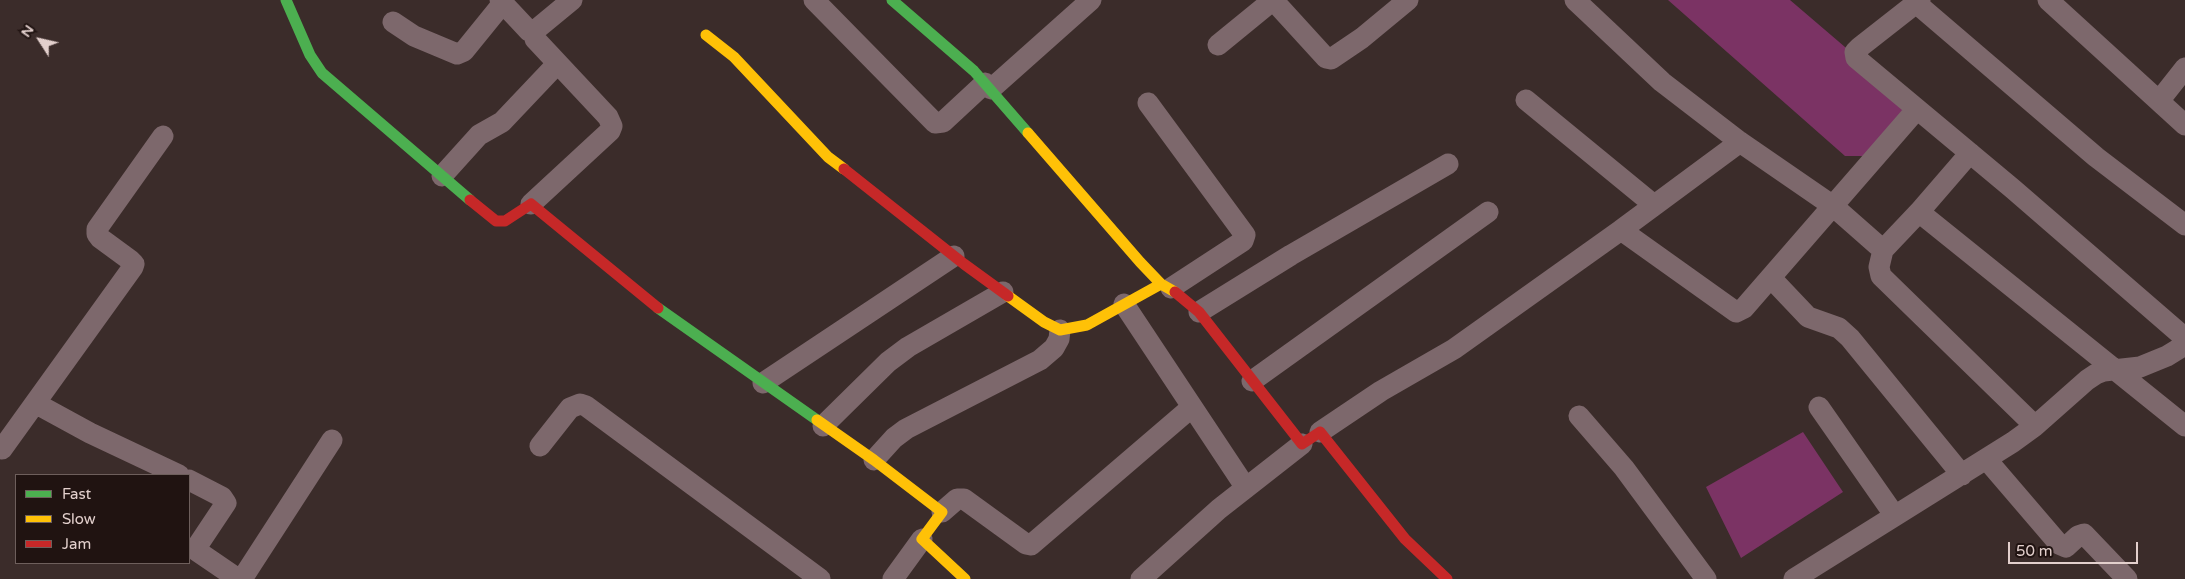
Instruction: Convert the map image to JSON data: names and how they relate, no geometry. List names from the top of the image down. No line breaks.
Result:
{"legend":["Fast","Slow","Jam"],"scale_bar":"50 m","north":"top left"}
